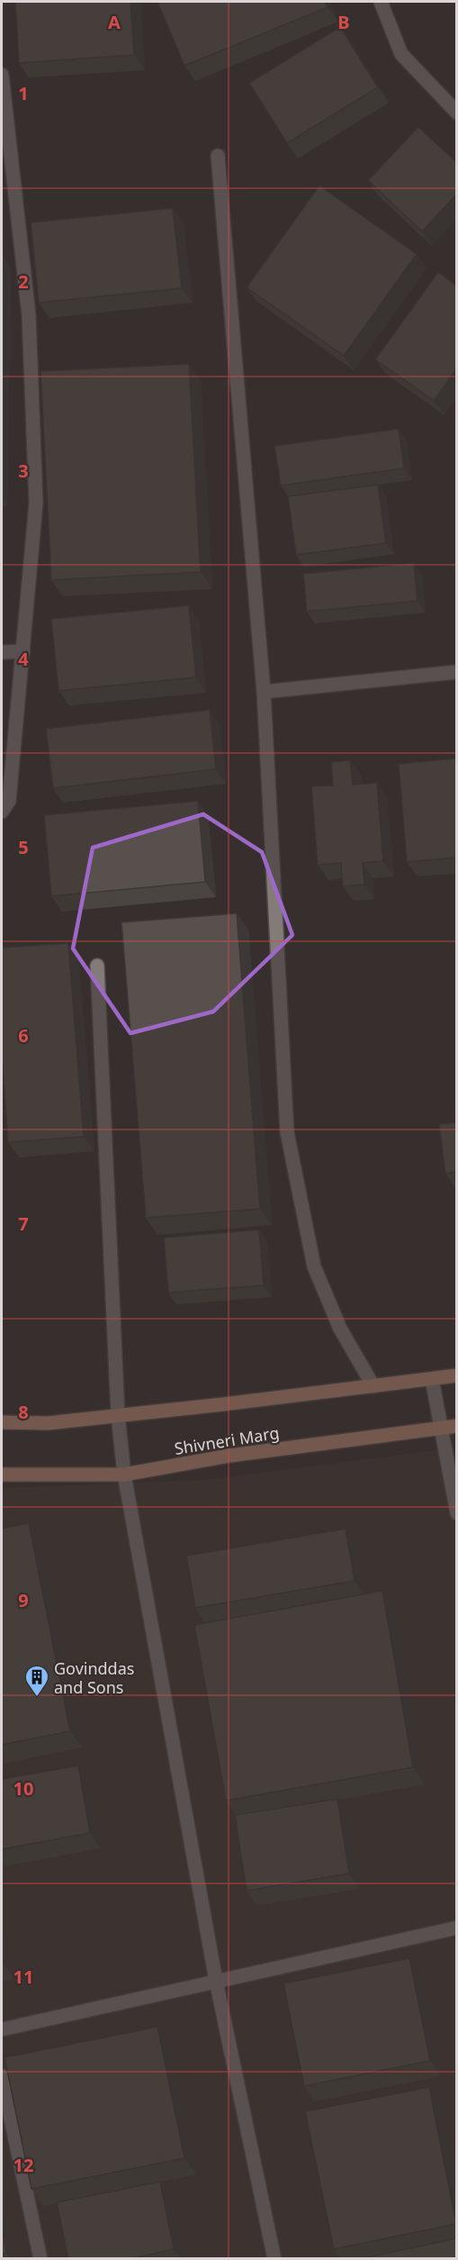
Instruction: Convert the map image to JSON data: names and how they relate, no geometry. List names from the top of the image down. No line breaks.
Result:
{"streets":{"main road":["Shivneri Marg"]},"places":{"building":["Govinddas and Sons"]},"grid":{"columns":["A","B"],"rows":["1","2","3","4","5","6","7","8","9","10","11","12"]}}
